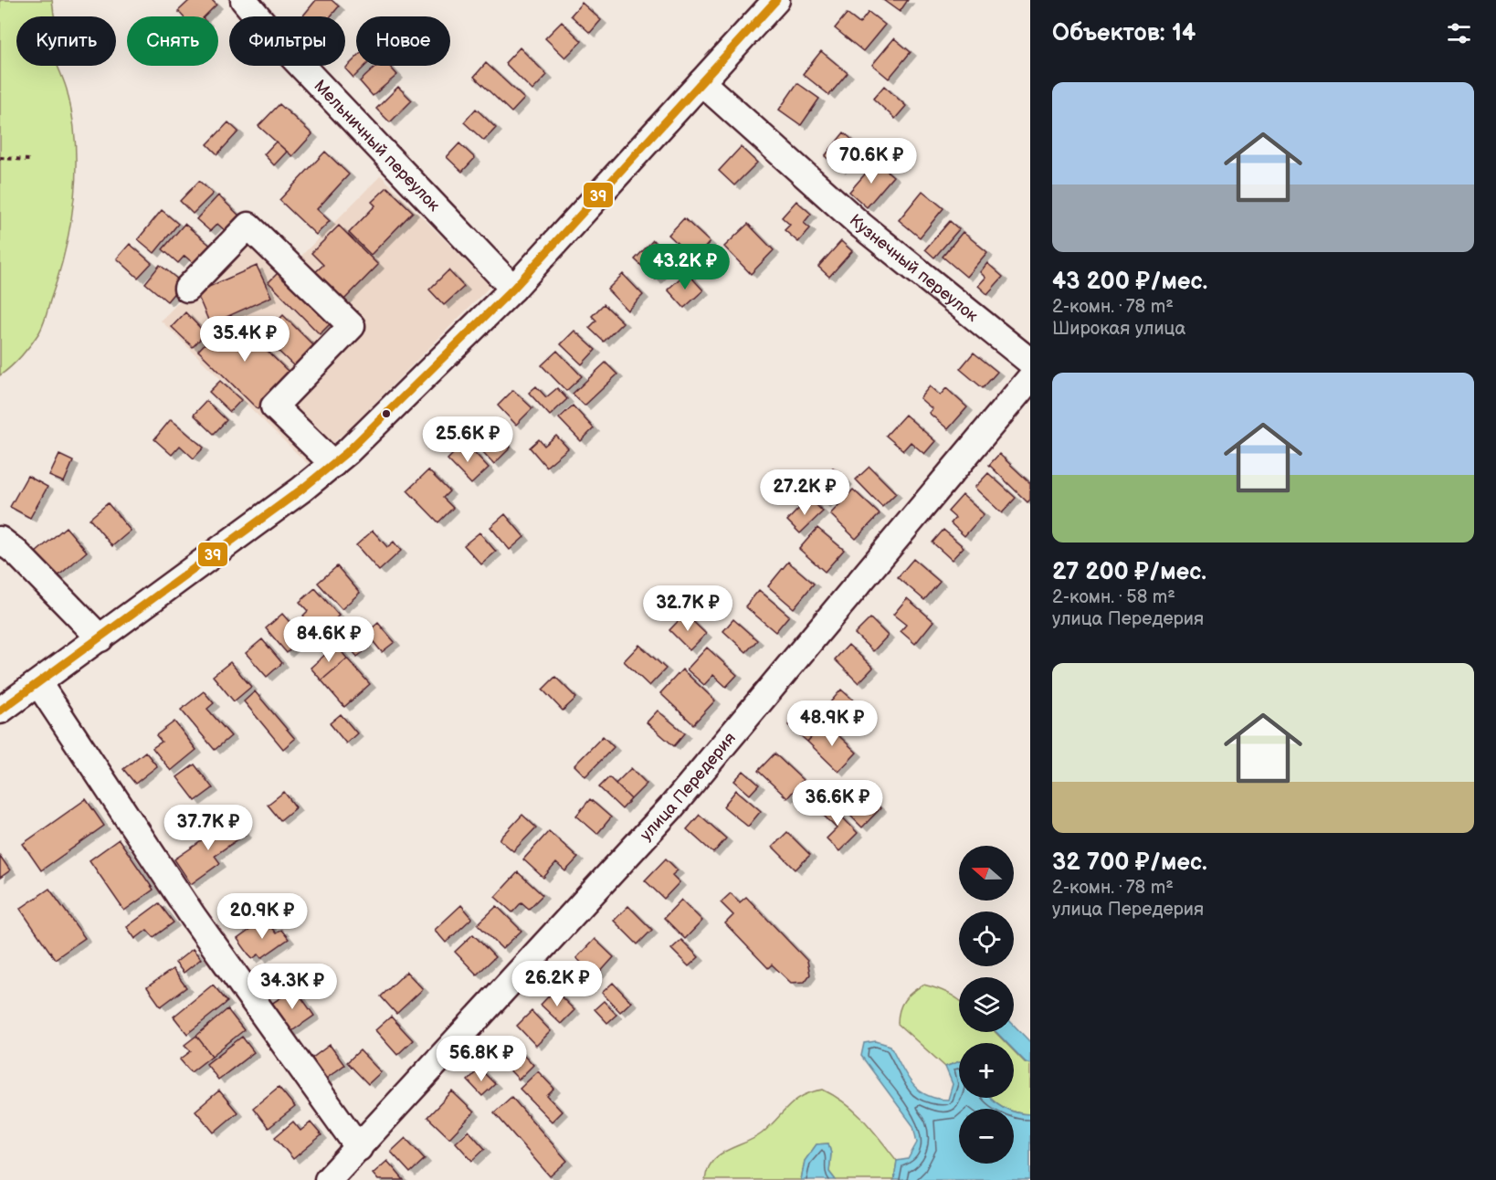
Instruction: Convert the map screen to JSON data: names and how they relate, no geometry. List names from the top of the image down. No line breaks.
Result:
{"streets":{"street":["Мельничный переулок","Кузнечный переулок","улица Передерия"]},"lines":["transit line 39"],"north":"left","page":{"heading":"Объектов: 14","chip":["Купить","Снять","Фильтры","Новое"],"list":[{"name":"43 200 ₽/мес.","note":"2-комн. · 78 m² · Широкая улица"},{"name":"27 200 ₽/мес.","note":"2-комн. · 58 m² · улица Передерия"},{"name":"32 700 ₽/мес.","note":"2-комн. · 78 m² · улица Передерия"}],"price":["70.6K ₽","43.2K ₽","35.4K ₽","25.6K ₽","27.2K ₽","32.7K ₽","84.6K ₽","48.9K ₽","36.6K ₽","37.7K ₽","20.9K ₽","26.2K ₽","34.3K ₽","56.8K ₽"],"map_buttons":["+","−"]}}
